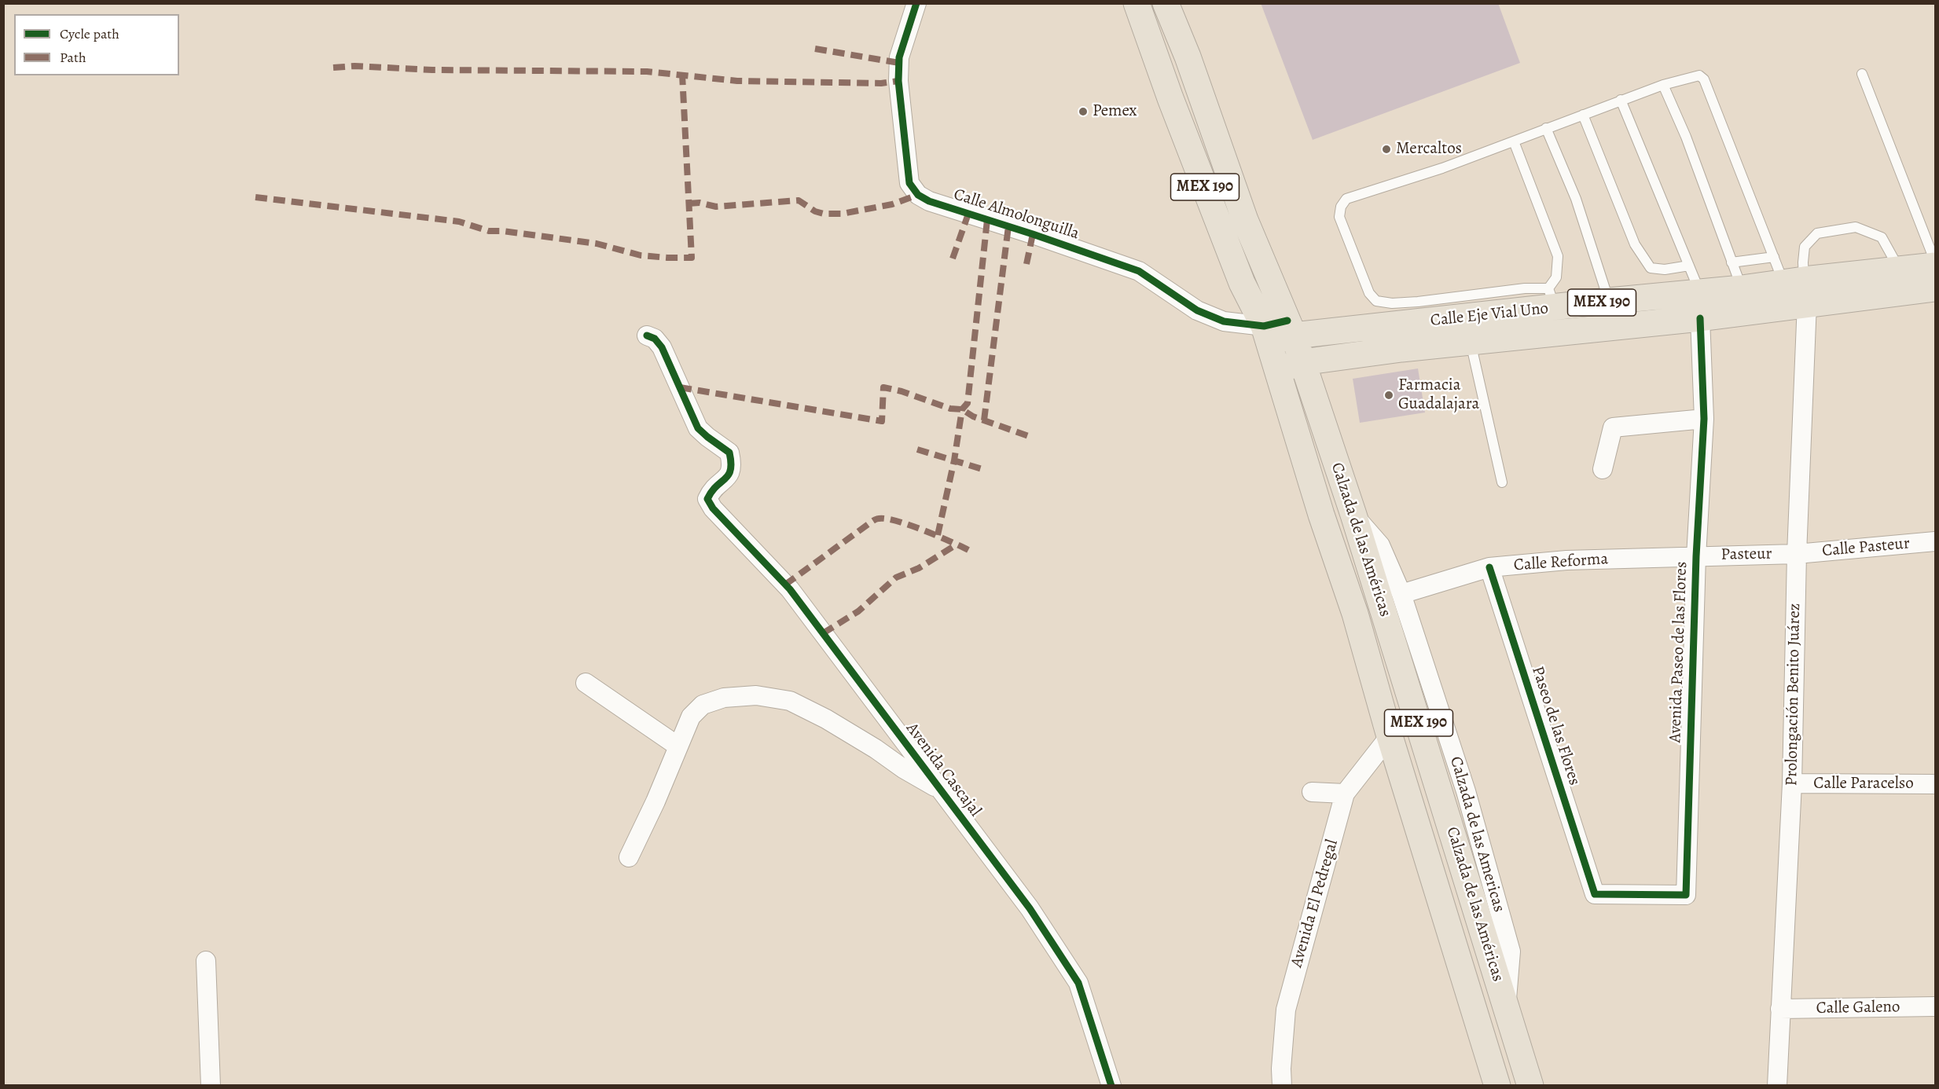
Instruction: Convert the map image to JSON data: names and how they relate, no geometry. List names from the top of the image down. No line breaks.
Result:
{"streets":{"main road":["MEX 190","Calle Eje Vial Uno","Calzada de las Américas"],"street":["Calle Almolonguilla","Calle Pasteur","Pasteur","Calle Reforma","Avenida Paseo de las Flores","Prolongación Benito Juárez","Paseo de las Flores","Avenida Cascajal","Calle Paracelso","Calzada de las Americas","Avenida El Pedregal","Calle Galeno"]},"crossings":[["Calle Almolonguilla","Calle Eje Vial Uno"],["Calle Almolonguilla","Calzada de las Américas"],["Calle Eje Vial Uno","Calzada de las Américas"],["Calle Eje Vial Uno","Avenida Paseo de las Flores"],["Calle Eje Vial Uno","Prolongación Benito Juárez"],["Calzada de las Américas","Calzada de las Americas"],["Calzada de las Américas","Avenida El Pedregal"],["Calle Pasteur","Pasteur"],["Calle Pasteur","Prolongación Benito Juárez"],["Pasteur","Calle Reforma"],["Pasteur","Avenida Paseo de las Flores"],["Pasteur","Prolongación Benito Juárez"],["Calle Reforma","Avenida Paseo de las Flores"],["Calle Reforma","Paseo de las Flores"],["Calle Reforma","Calzada de las Americas"],["Avenida Paseo de las Flores","Paseo de las Flores"],["Prolongación Benito Juárez","Calle Paracelso"],["Prolongación Benito Juárez","Calle Galeno"]],"places":["Pemex","Mercaltos","Farmacia Guadalajara"],"legend":["Cycle path","Path"]}
